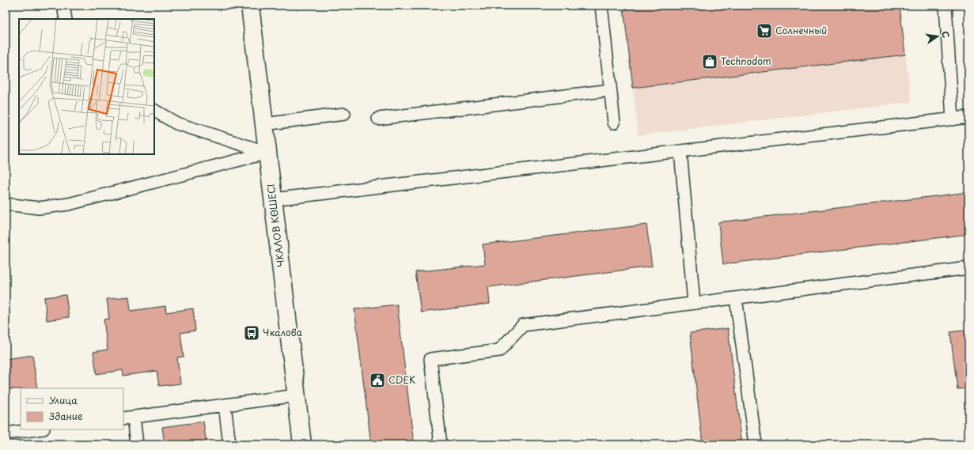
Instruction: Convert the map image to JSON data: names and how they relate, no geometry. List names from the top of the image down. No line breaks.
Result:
{"streets":{"street":["ЧКАЛОВ КӨШЕСІ"]},"places":{"supermarket":["Солнечный"],"shop":["Technodom"],"bus stop":["Чкалова"],"public building":["CDEK"]},"legend":["Улица","Здание"],"north":"right"}
